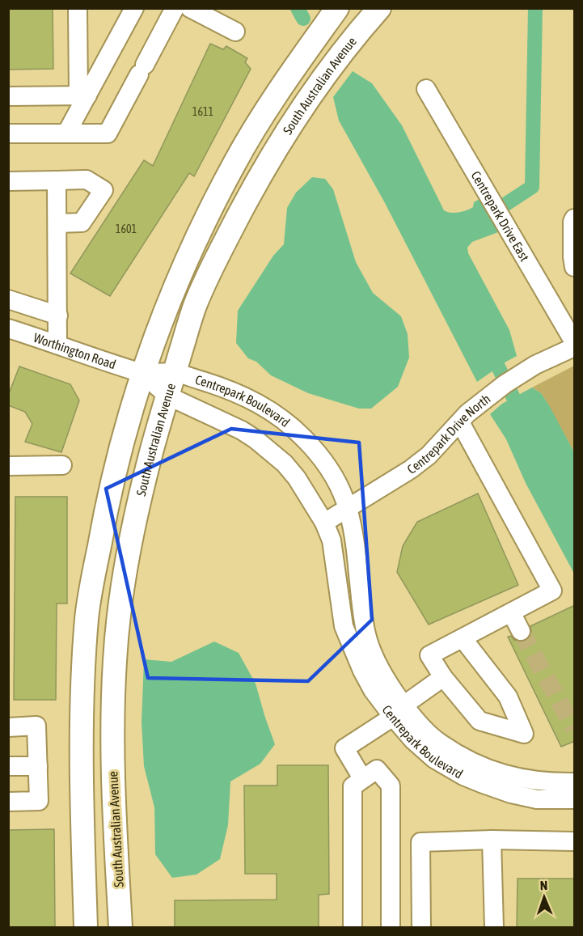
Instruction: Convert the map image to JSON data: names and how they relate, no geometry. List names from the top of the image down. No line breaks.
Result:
{"streets":{"main road":["South Australian Avenue"],"street":["Centrepark Drive East","Worthington Road","Centrepark Boulevard","Centrepark Drive North"]},"crossings":[["South Australian Avenue","Centrepark Boulevard"],["Worthington Road","Centrepark Boulevard"],["Centrepark Boulevard","Centrepark Drive North"]],"house_numbers":["1611","1601"],"north":"top"}
